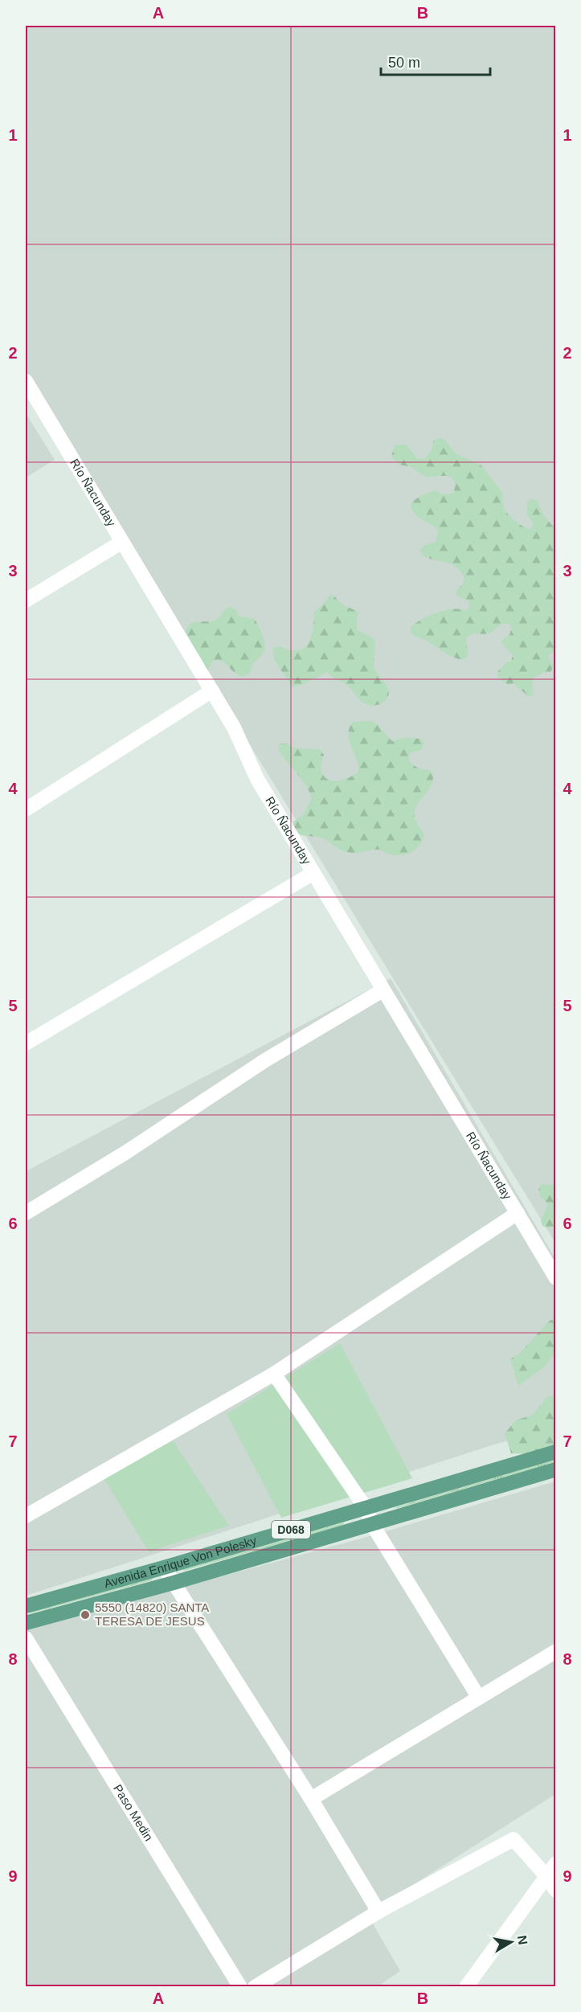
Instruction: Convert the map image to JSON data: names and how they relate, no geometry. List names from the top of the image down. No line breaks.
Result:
{"streets":{"main road":["D068","Avenida Enrique Von Polesky"],"street":["Río Ñacunday","Paso Medin"]},"places":["5550 (14820) SANTA TERESA DE JESUS"],"scale_bar":"50 m","north":"right","grid":{"columns":["A","B"],"rows":["1","2","3","4","5","6","7","8","9"]}}
